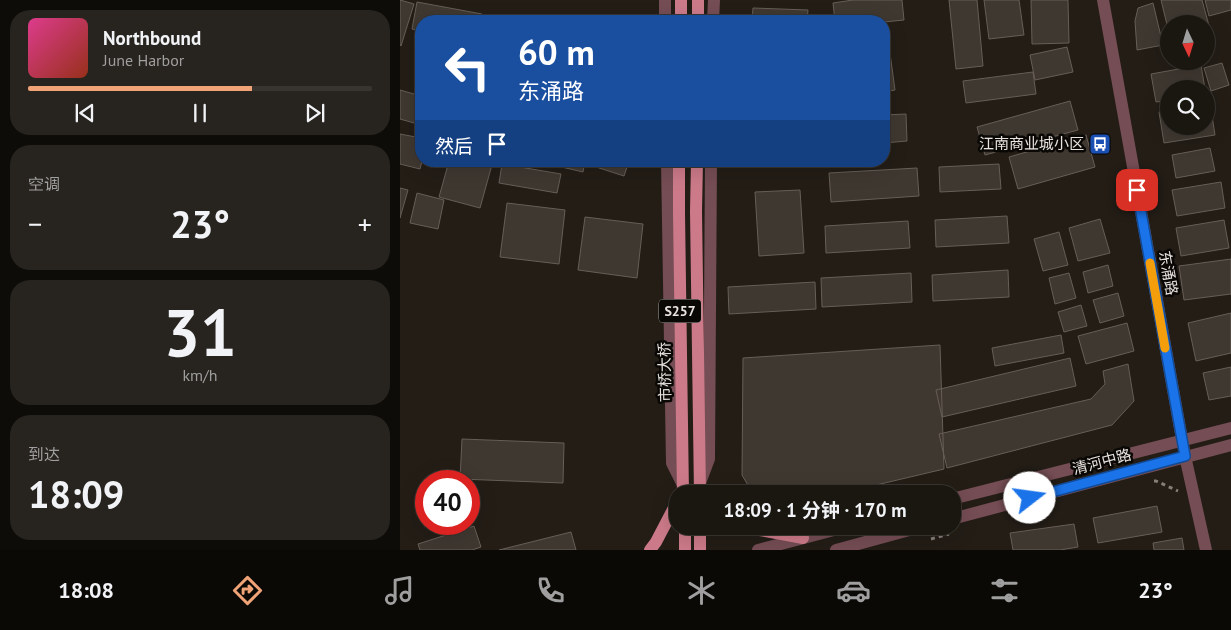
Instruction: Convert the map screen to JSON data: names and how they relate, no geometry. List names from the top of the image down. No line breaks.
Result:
{"streets":{"main road":["S257","市桥大桥"],"street":["东涌路","清河中路"]},"crossings":[["东涌路","清河中路"]],"places":{"bus stop":["江南商业城小区"]},"north":"bottom","page":{"turn":["60 m","东涌路"],"song":["Northbound","June Harbor"],"then":"然后","tile":["空调",["31","km/h"],["到达","18:09"]],"heat":["−","23°","+"],"limit":"40","trip":"18:09 · 1 分钟 · 170 m","tabs":["18:08","23°"]}}
